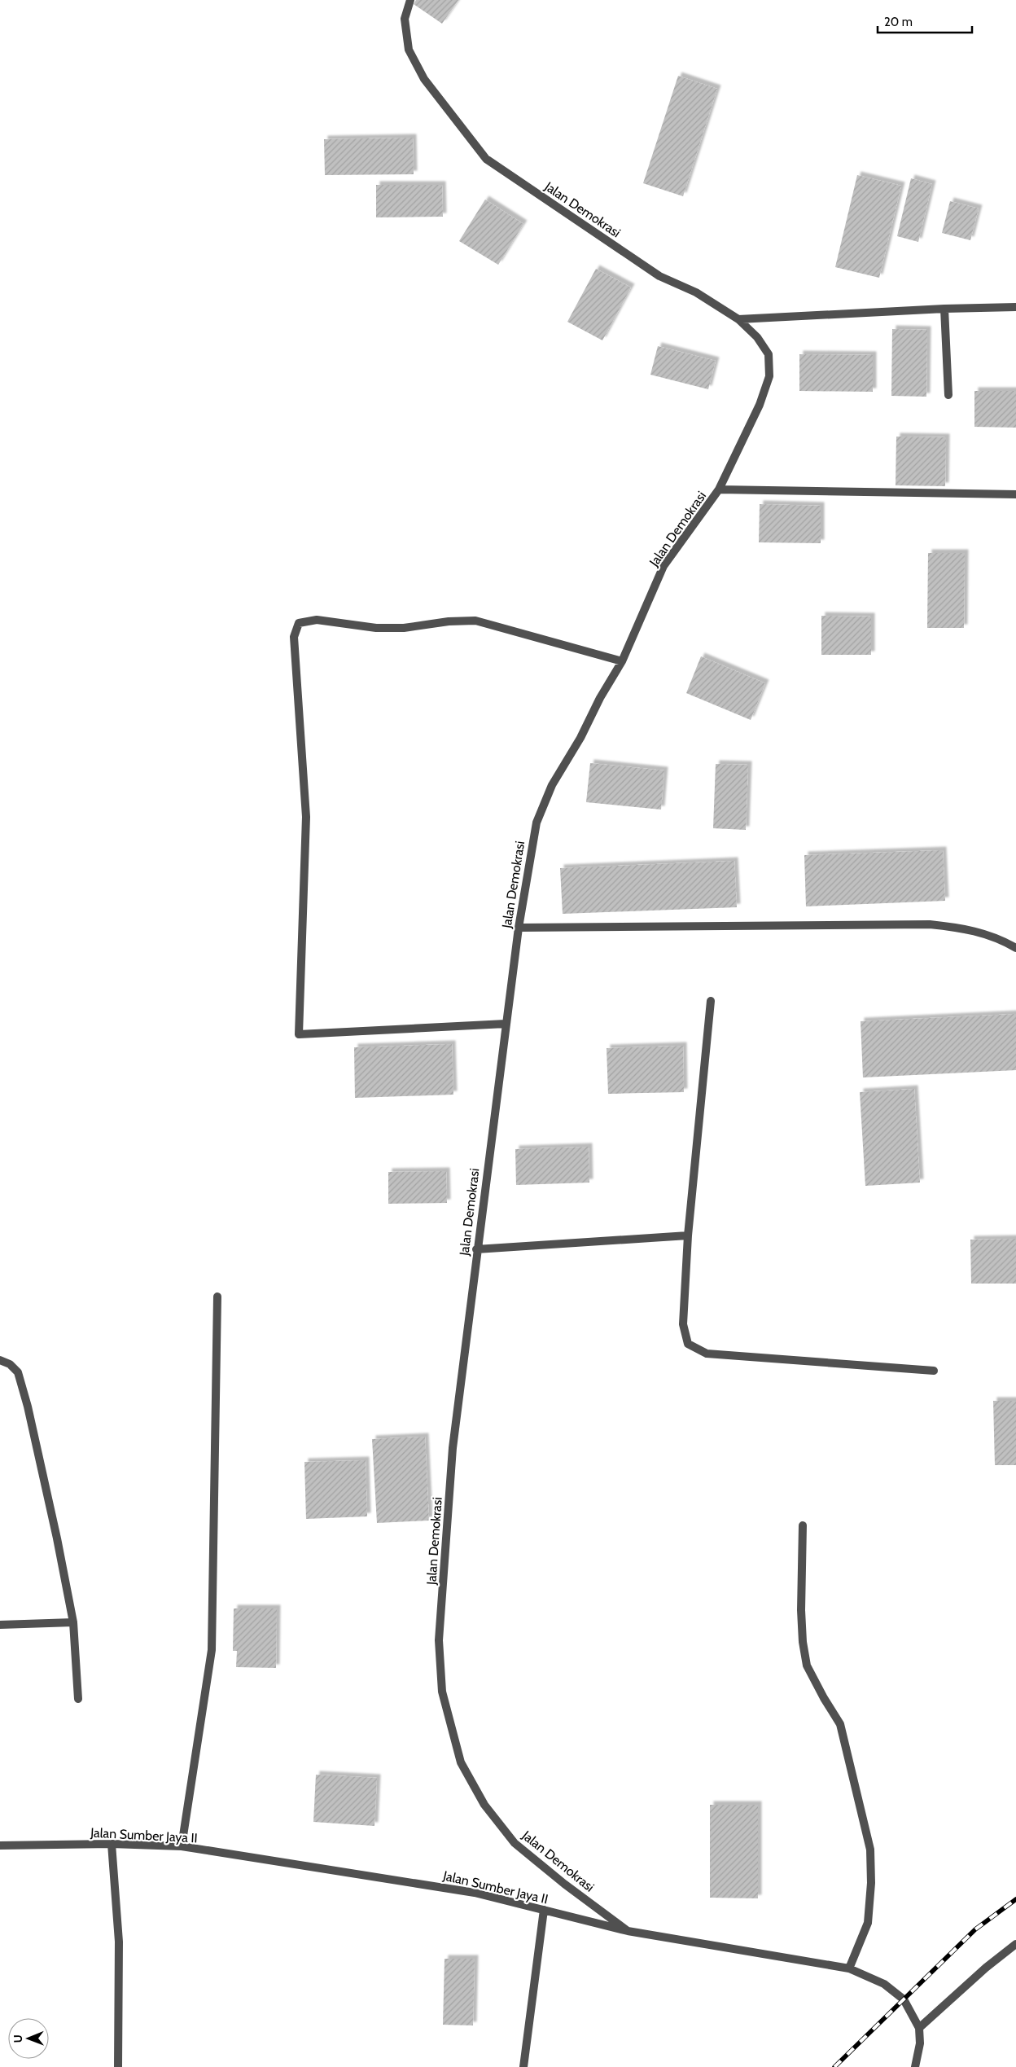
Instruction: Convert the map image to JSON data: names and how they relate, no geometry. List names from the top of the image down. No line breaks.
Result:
{"streets":{"street":["Jalan Demokrasi","Jalan Sumber Jaya II"]},"crossings":[["Jalan Demokrasi","Jalan Sumber Jaya II"]],"scale_bar":"20 m","north":"left"}
